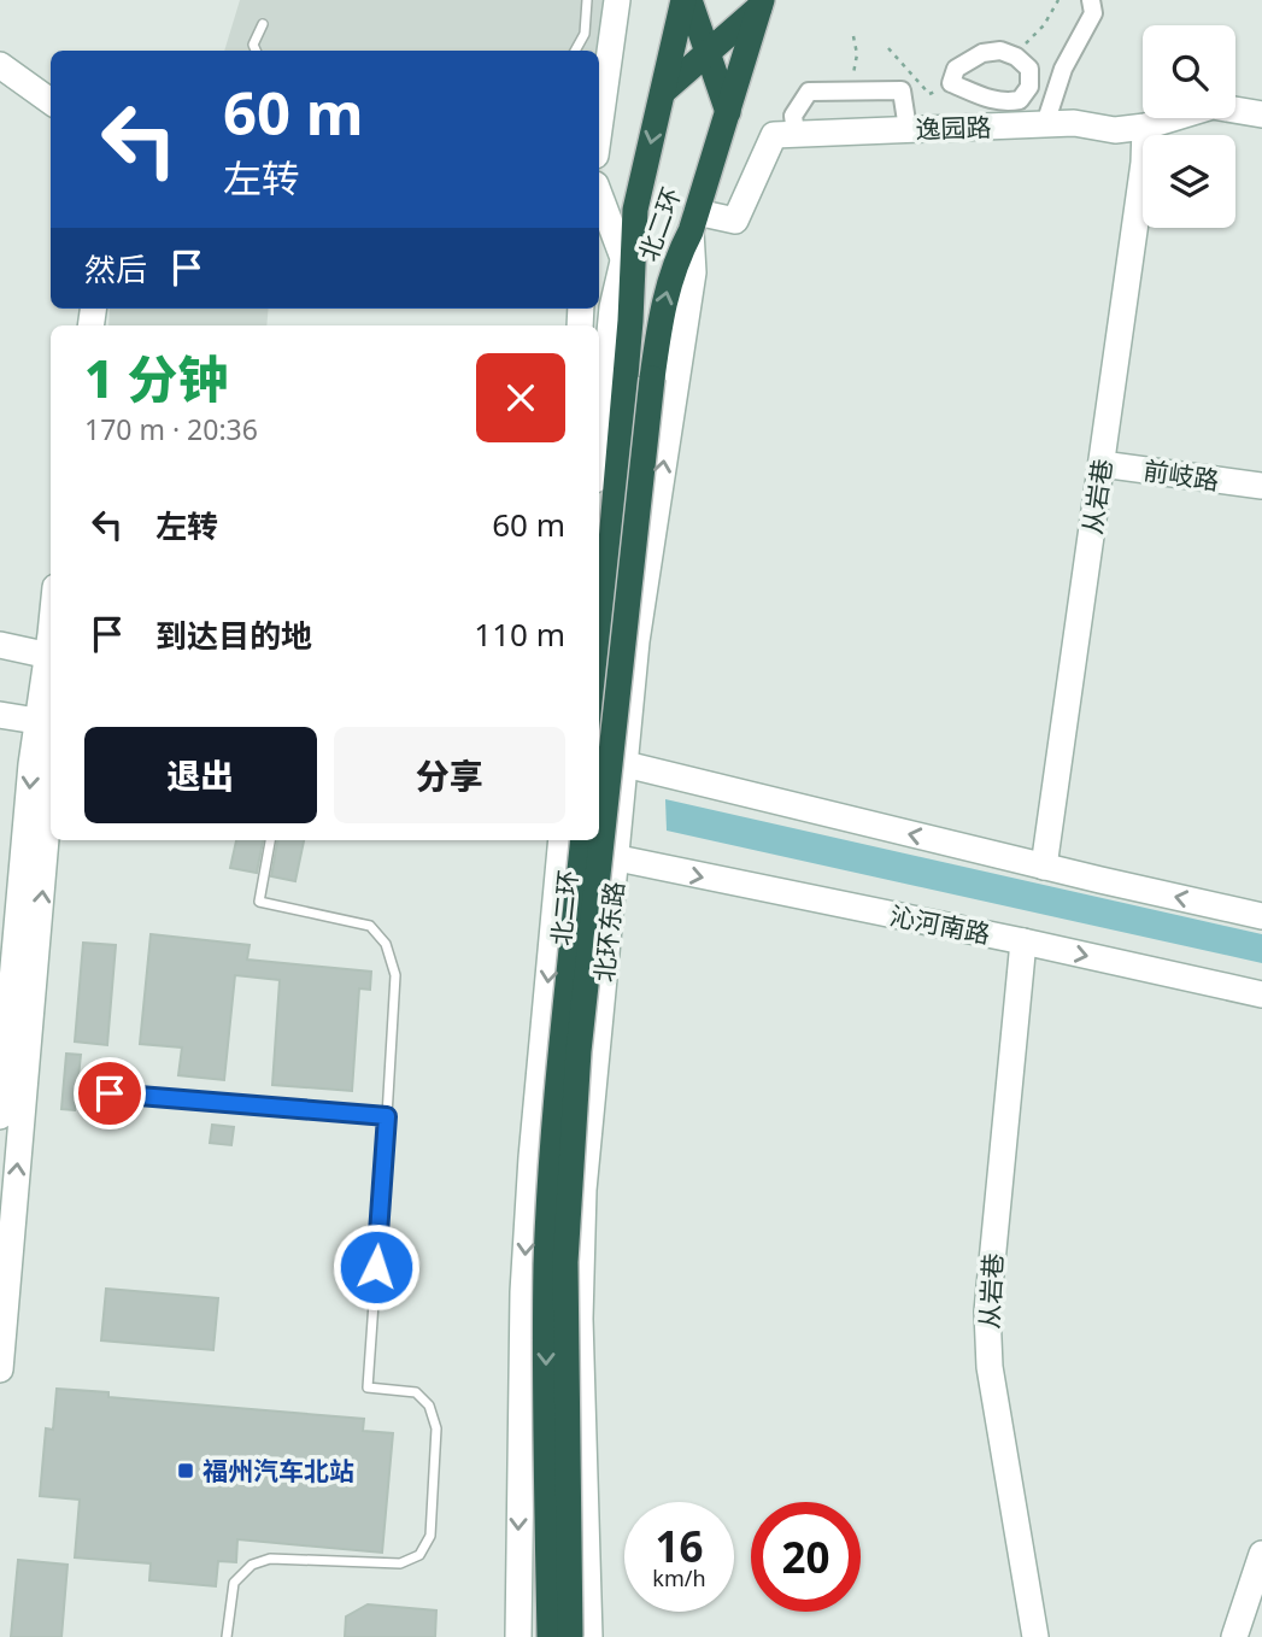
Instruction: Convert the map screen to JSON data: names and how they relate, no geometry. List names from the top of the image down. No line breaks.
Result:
{"streets":{"highway":["北二环"],"main road":["逸园路","前岐路","从岩巷","沁河南路","北环东路"]},"crossings":[["逸园路","从岩巷"],["北二环","北环东路"],["前岐路","从岩巷"],["从岩巷","沁河南路"],["沁河南路","北环东路"]],"places":{"transit":["福州汽车北站"]},"page":{"turn":["60 m","左转"],"then":"然后","heading":["1 分钟","170 m · 20:36"],"list":[{"name":"左转","value":"60 m"},{"name":"到达目的地","value":"110 m"}],"buttons":["退出","分享"],"speed":"16 km/h","limit":"20"}}
